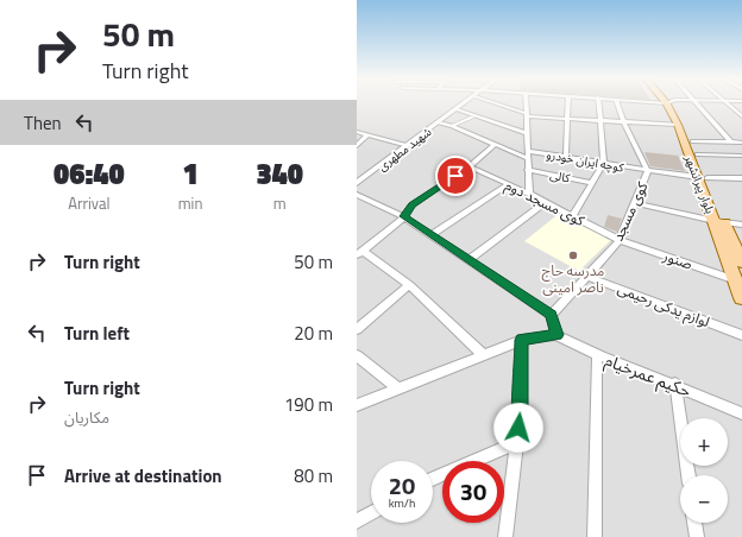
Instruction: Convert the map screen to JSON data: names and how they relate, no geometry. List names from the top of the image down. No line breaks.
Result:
{"streets":{"main road":["بلوار پیرانشهر"],"street":["شهید مطهری","کوچه ایران خودرو","کالی","کوی مسجد دوم","کوی مسجد","صنور","لوازم یدکی رحیمی","حکیم عمرخیام"]},"crossings":[["کوچه ایران خودرو","بلوار پیرانشهر"],["کوچه ایران خودرو","کوی مسجد"],["بلوار پیرانشهر","صنور"],["کوی مسجد دوم","کوی مسجد"],["کوی مسجد دوم","صنور"],["کوی مسجد","صنور"],["کوی مسجد","لوازم یدکی رحیمی"]],"places":["مدرسه حاج ناصر امینی"],"page":{"turn":["50 m","Turn right"],"then":"Then","eta":["06:40","Arrival","1","min","340","m"],"list":[{"name":"Turn right","value":"50 m"},{"name":"Turn left","value":"20 m"},{"name":"Turn right","note":"مکاریان","value":"190 m"},{"name":"Arrive at destination","value":"80 m"}],"map_buttons":["+","−"],"speed":"20 km/h","limit":"30"}}
